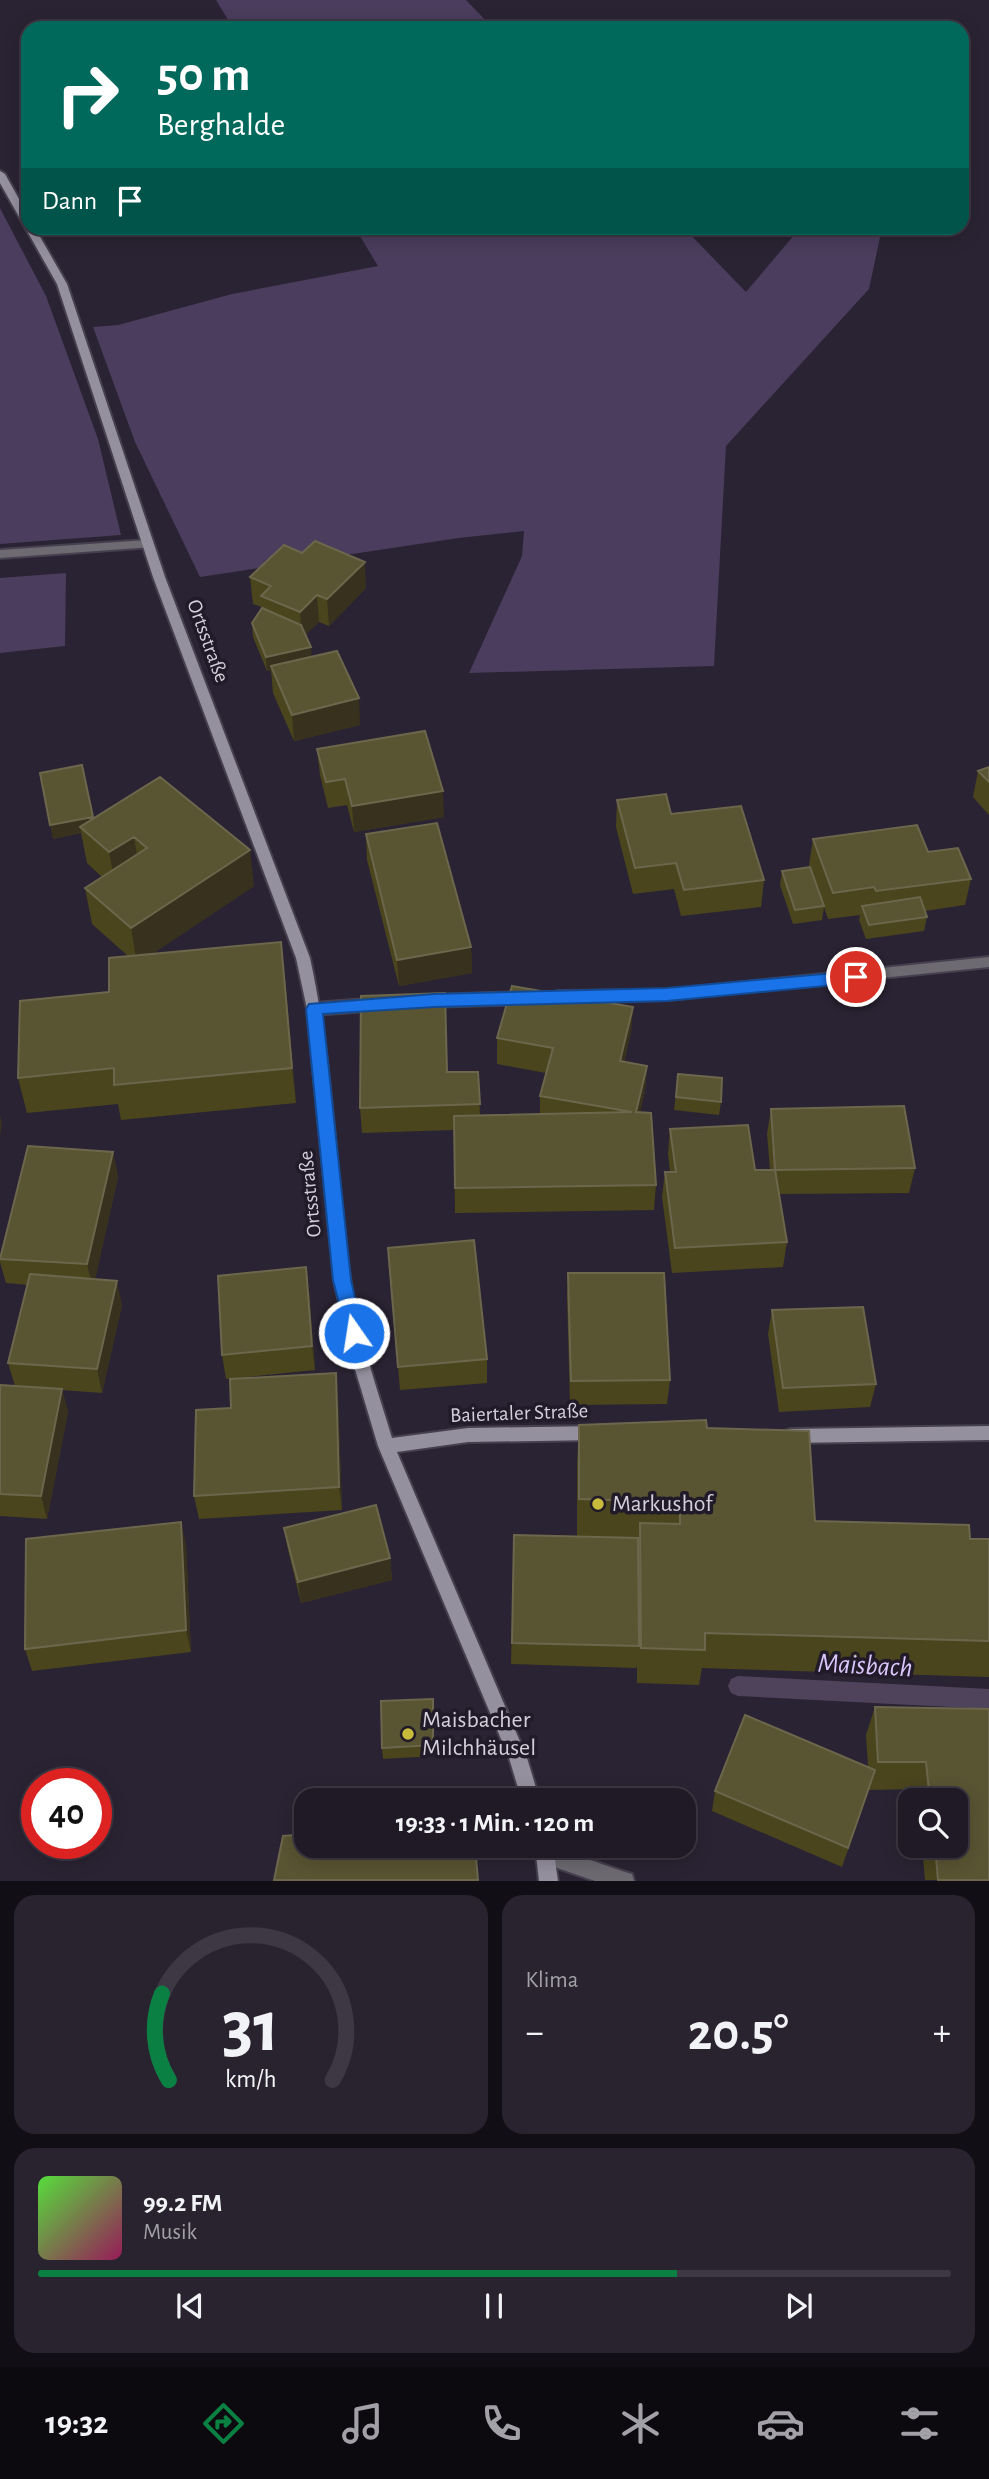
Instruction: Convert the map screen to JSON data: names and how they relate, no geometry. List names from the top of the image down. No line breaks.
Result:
{"streets":{"street":["Ortsstraße","Baiertaler Straße"]},"crossings":[["Ortsstraße","Baiertaler Straße"]],"water":["Maisbach"],"places":["Markushof","Maisbacher Milchhäusel"],"page":{"turn":["50 m","Berghalde"],"then":"Dann","limit":"40","trip":"19:33 · 1 Min. · 120 m","tile":"Klima","heat":["−","20.5°","+"],"song":["99.2 FM","Musik"],"tabs":"19:32","gauge":["31","km/h"]}}
